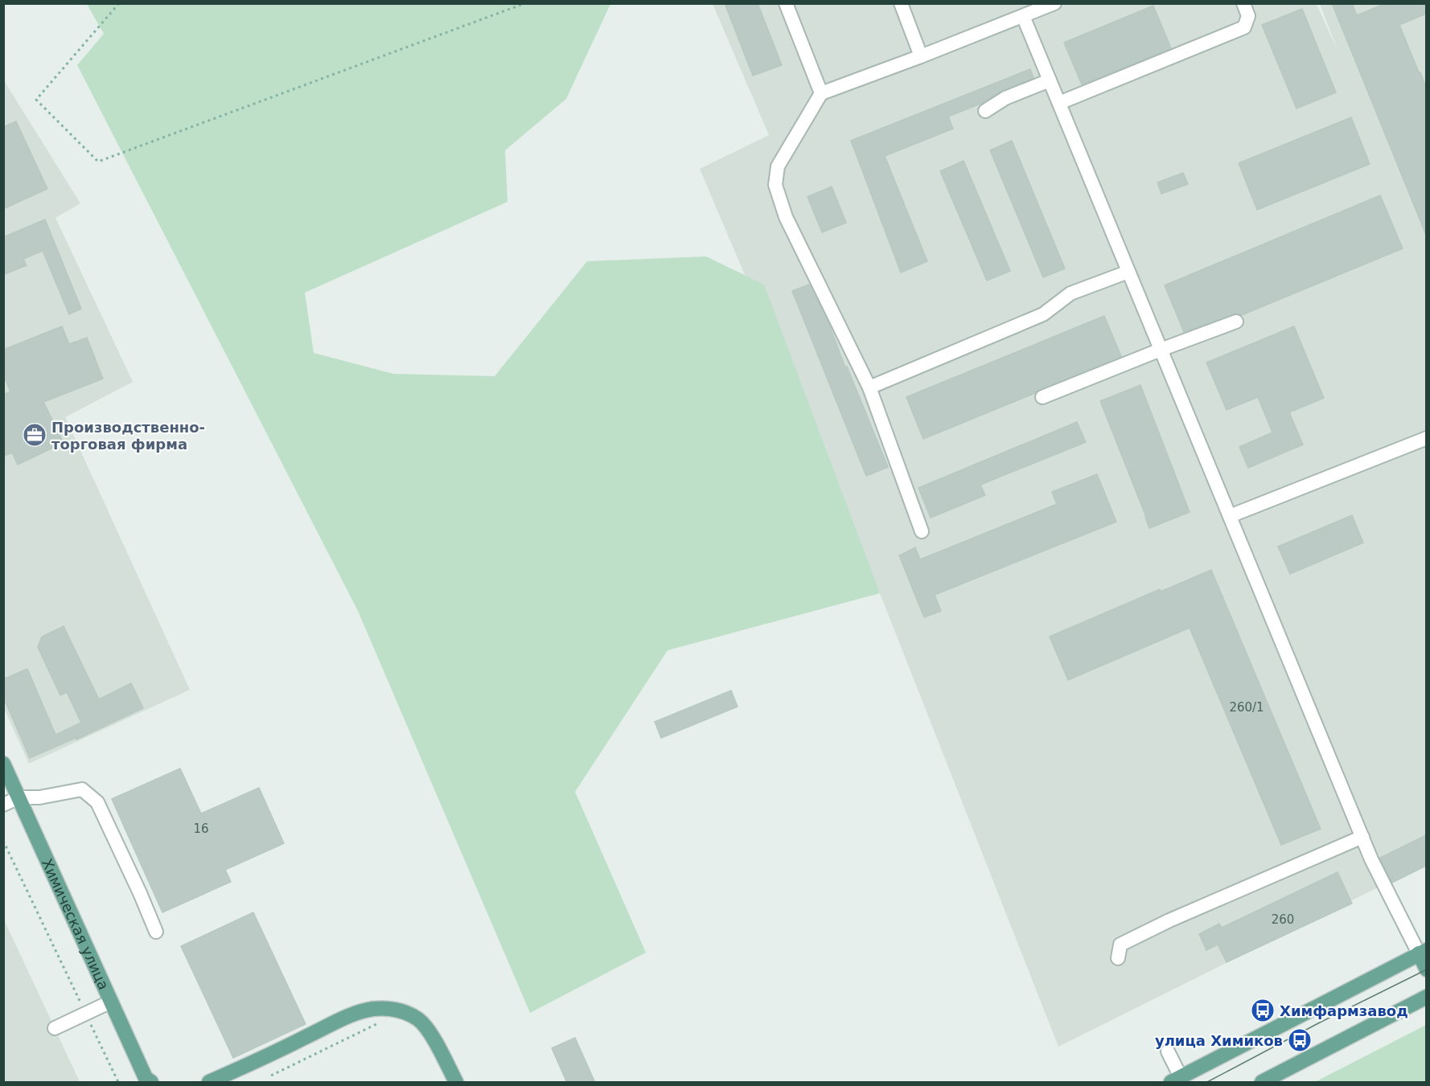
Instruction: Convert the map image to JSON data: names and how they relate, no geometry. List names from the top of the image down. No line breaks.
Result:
{"streets":{"main road":["Химическая улица"]},"places":{"office":["Производственно- торговая фирма"],"bus stop":["Химфармзавод","улица Химиков"]},"house_numbers":["260/1","16","260"]}
